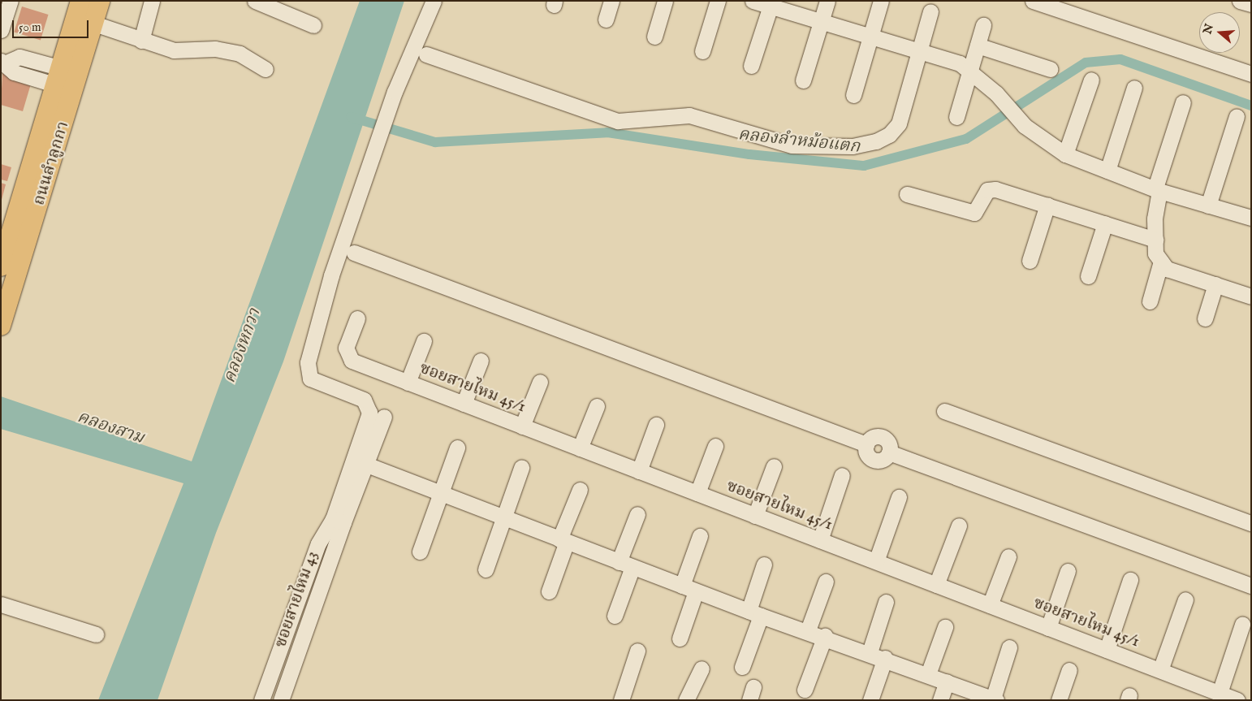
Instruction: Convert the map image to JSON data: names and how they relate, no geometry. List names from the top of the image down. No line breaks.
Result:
{"streets":{"main road":["ถนนลำลูกกา"],"street":["ซอยสายไหม 45/1","ซอยสายไหม 43"]},"water":["คลองลำหม้อแตก","คลองหกวา","คลองสาม"],"scale_bar":"50 m","north":"left"}
